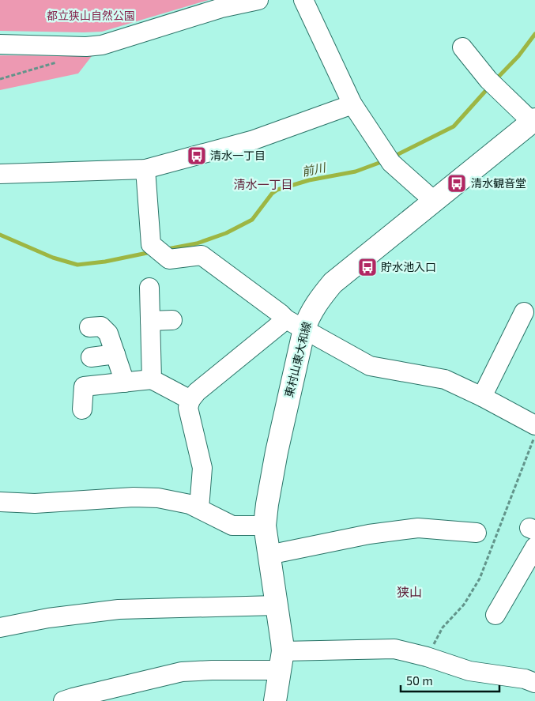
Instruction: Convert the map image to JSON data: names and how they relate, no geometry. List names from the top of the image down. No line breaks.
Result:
{"streets":{"main road":["東村山東大和線"]},"districts":["清水一丁目","狭山"],"water":["前川"],"parks":["都立狭山自然公園"],"places":{"bus stop":["清水一丁目","清水観音堂","貯水池入口"]},"scale_bar":"50 m"}
